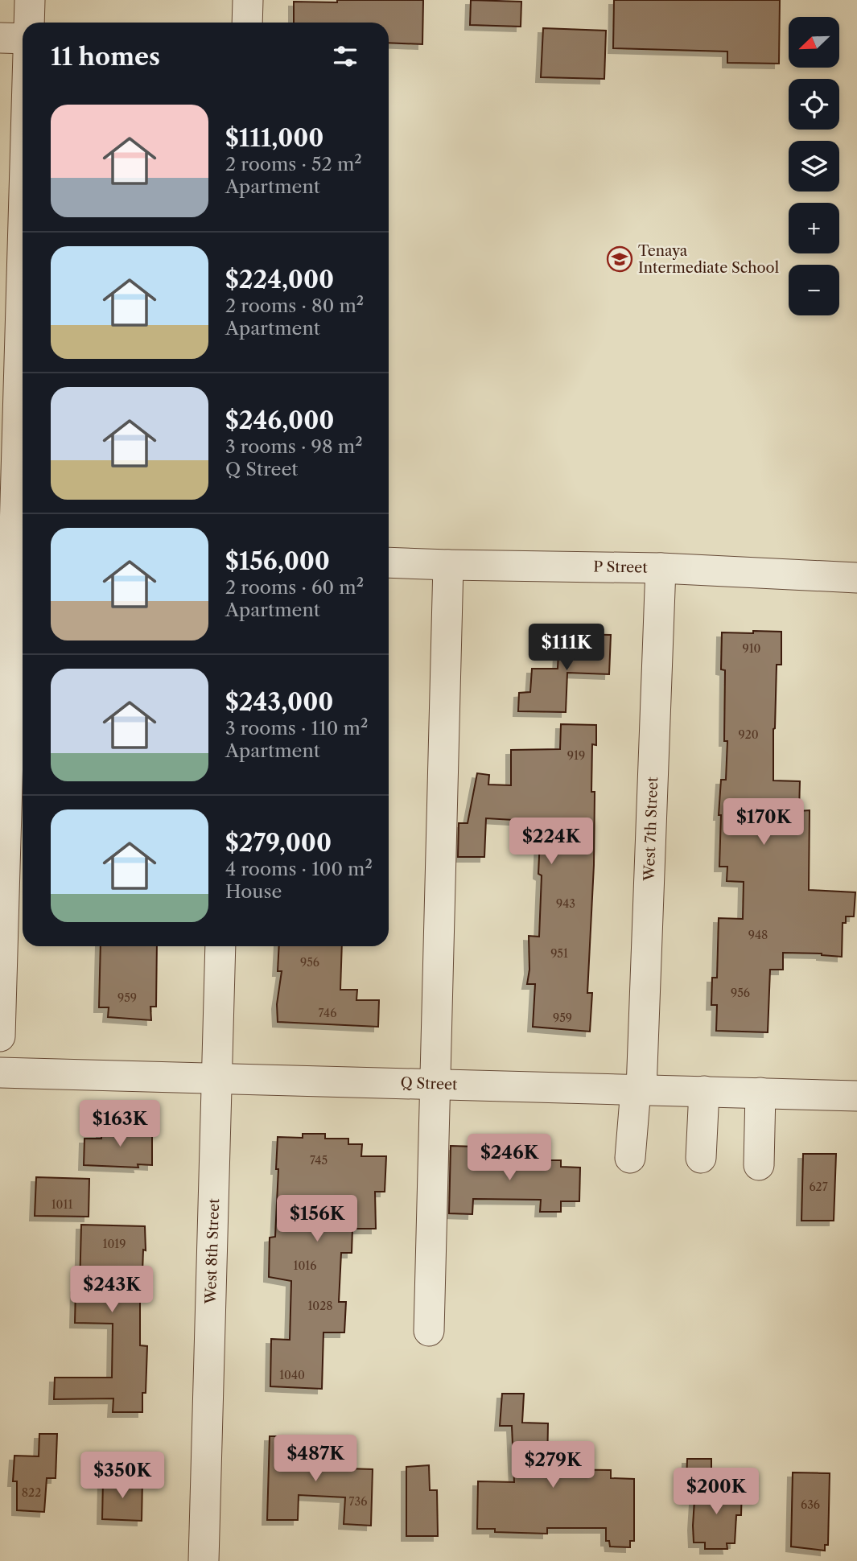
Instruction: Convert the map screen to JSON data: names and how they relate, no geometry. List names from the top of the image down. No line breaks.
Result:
{"streets":{"street":["P Street","West 7th Street","Q Street","West 8th Street"]},"crossings":[["P Street","West 7th Street"],["West 7th Street","Q Street"],["Q Street","West 8th Street"]],"places":{"school or university":["Tenaya Intermediate School"]},"house_numbers":["910","920","919","943","948","951","956","956","959","746","959","745","627","1011","1019","1016","1028","1040","822","736","636"],"north":"bottom left","page":{"map_buttons":["+","−"],"heading":"11 homes","list":[{"name":"$111,000","note":"2 rooms · 52 m² · Apartment"},{"name":"$224,000","note":"2 rooms · 80 m² · Apartment"},{"name":"$246,000","note":"3 rooms · 98 m² · Q Street"},{"name":"$156,000","note":"2 rooms · 60 m² · Apartment"},{"name":"$243,000","note":"3 rooms · 110 m² · Apartment"},{"name":"$279,000","note":"4 rooms · 100 m² · House"}],"price":["$111K","$170K","$224K","$163K","$246K","$156K","$243K","$487K","$279K","$350K","$200K"]}}
